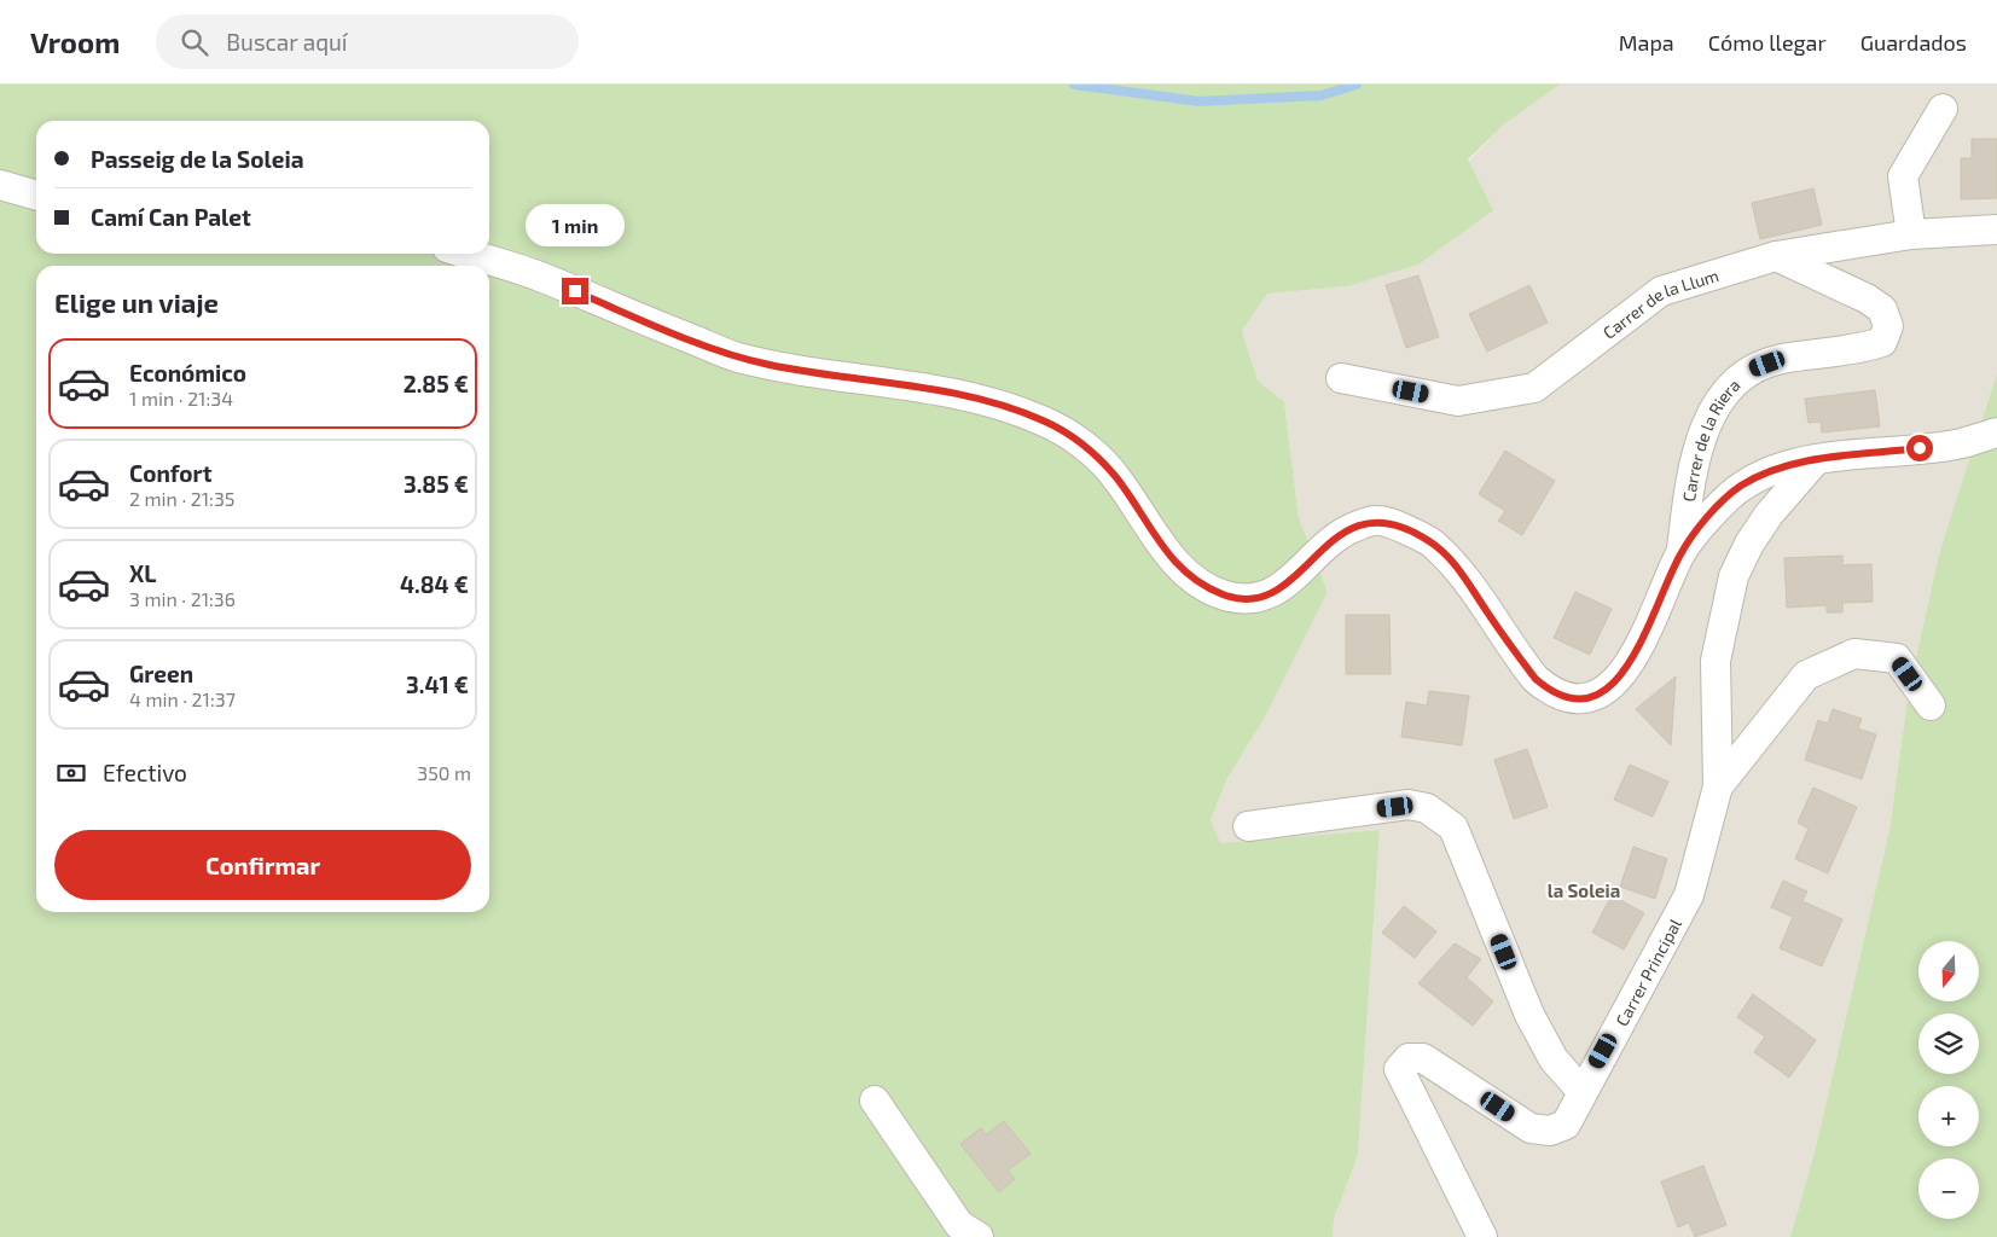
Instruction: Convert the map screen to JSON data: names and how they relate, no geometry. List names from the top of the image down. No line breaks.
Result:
{"streets":{"street":["Carrer de la Llum","Carrer de la Riera","Carrer Principal"]},"crossings":[["Carrer de la Llum","Carrer de la Riera"]],"districts":["la Soleia"],"north":"bottom","page":{"header":"Vroom","search":"Buscar aquí","nav":["Mapa","Cómo llegar","Guardados"],"banner":["Passeig de la Soleia","Camí Can Palet"],"bubble":"1 min","heading":"Elige un viaje","list":[{"name":"Económico","note":"1 min · 21:34","value":"2.85 €"},{"name":"Confort","note":"2 min · 21:35","value":"3.85 €"},{"name":"XL","note":"3 min · 21:36","value":"4.84 €"},{"name":"Green","note":"4 min · 21:37","value":"3.41 €"}],"pay":["Efectivo","350 m"],"buttons":"Confirmar","map_buttons":["+","−"]}}
